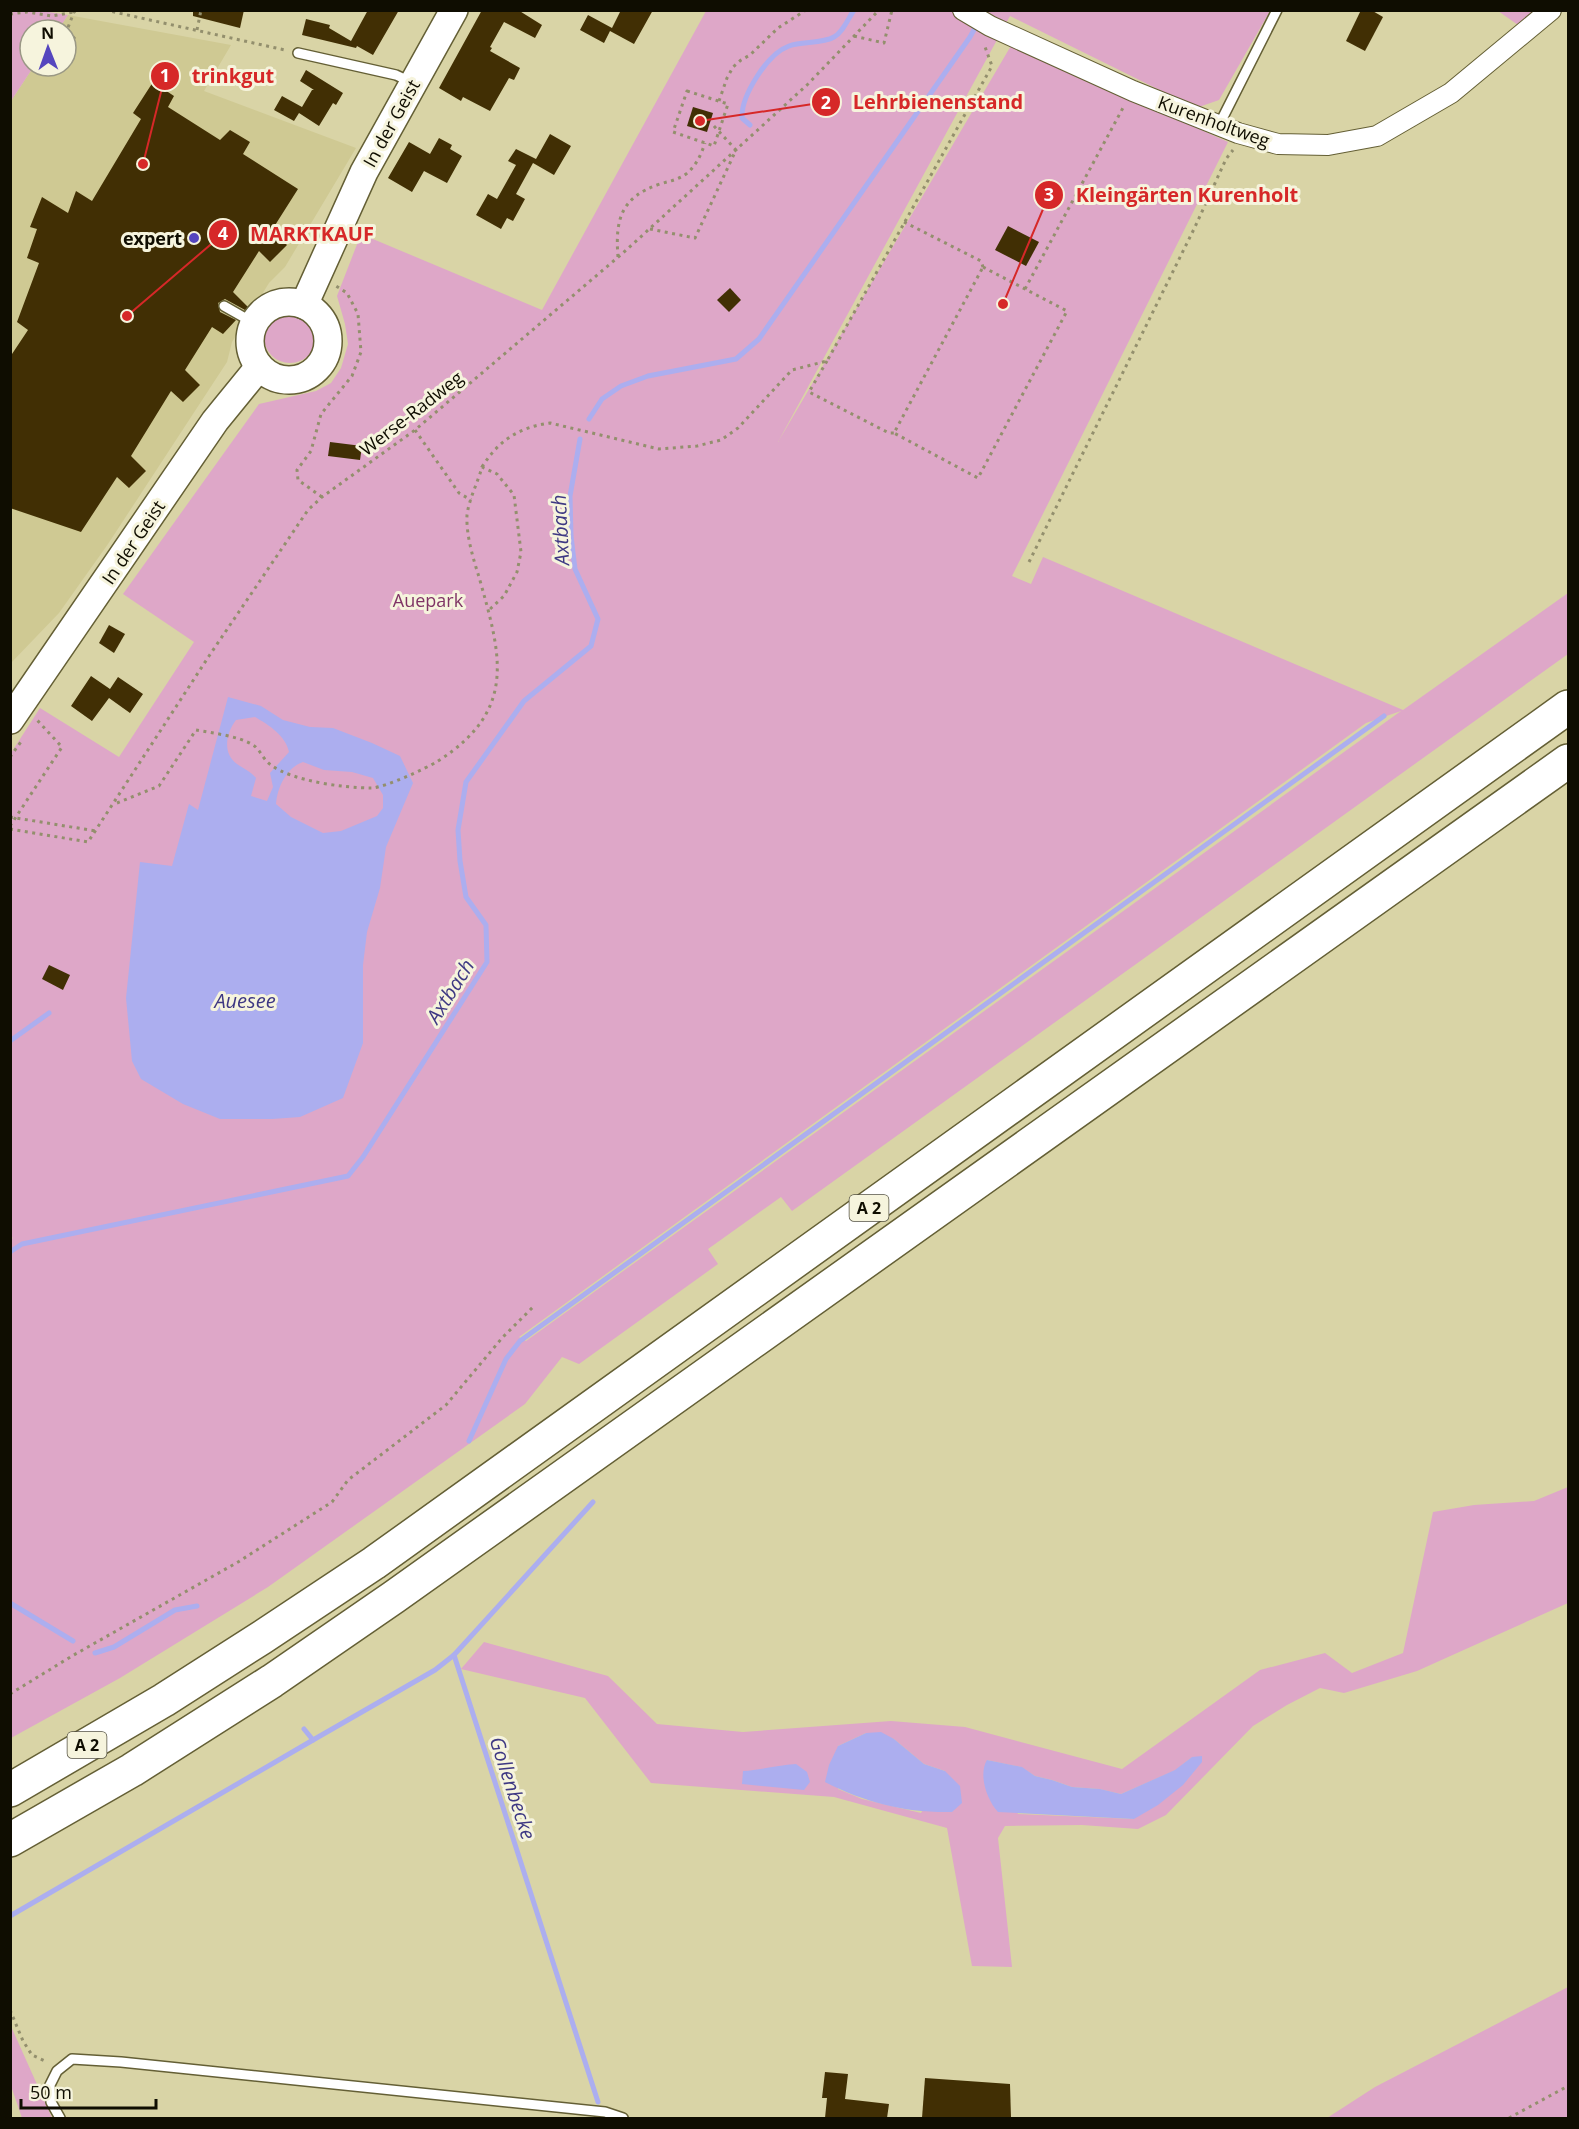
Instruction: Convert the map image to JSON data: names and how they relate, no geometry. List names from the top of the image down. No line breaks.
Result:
{"streets":{"highway":["A 2"],"main road":["In der Geist"],"street":["Kurenholtweg"],"path":["Werse-Radweg"]},"water":["Axtbach","Auesee","Gollenbecke"],"parks":["Auepark"],"places":["Lehrbienenstand","trinkgut","expert","Kleingärten Kurenholt","MARKTKAUF"],"scale_bar":"50 m","north":"top"}
